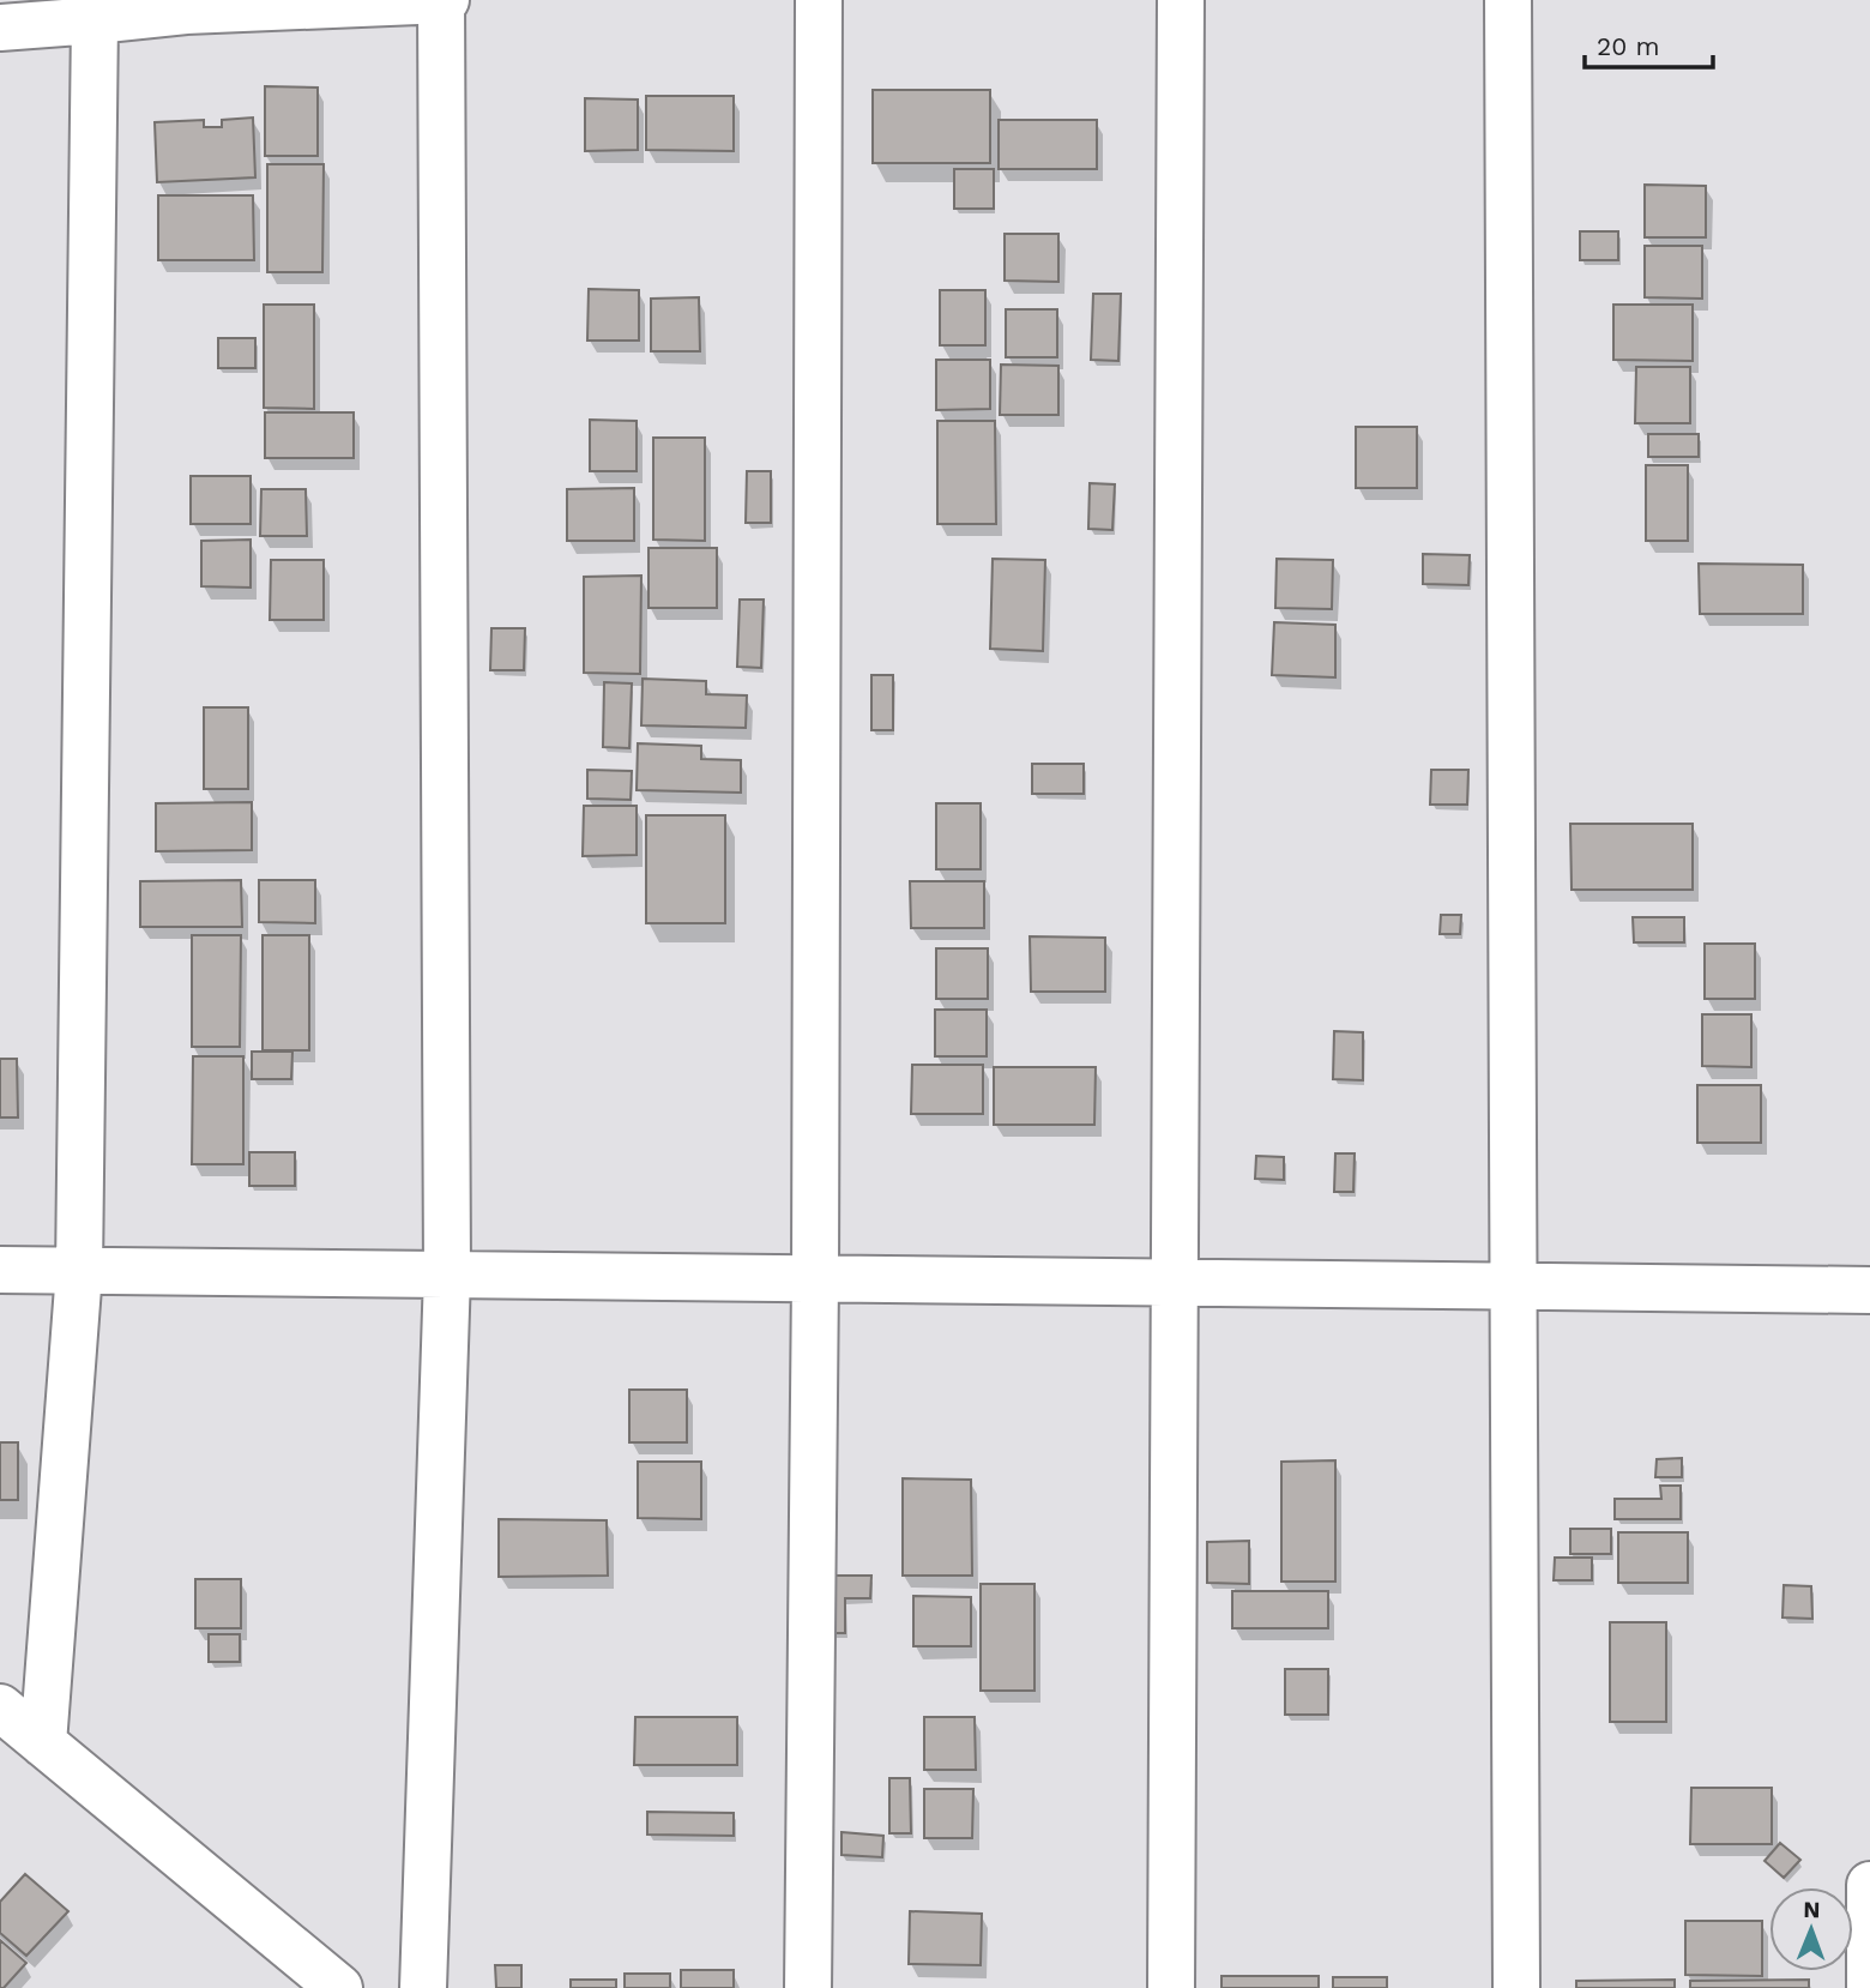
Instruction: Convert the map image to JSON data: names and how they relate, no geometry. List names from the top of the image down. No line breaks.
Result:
{"scale_bar":"20 m","north":"top"}
